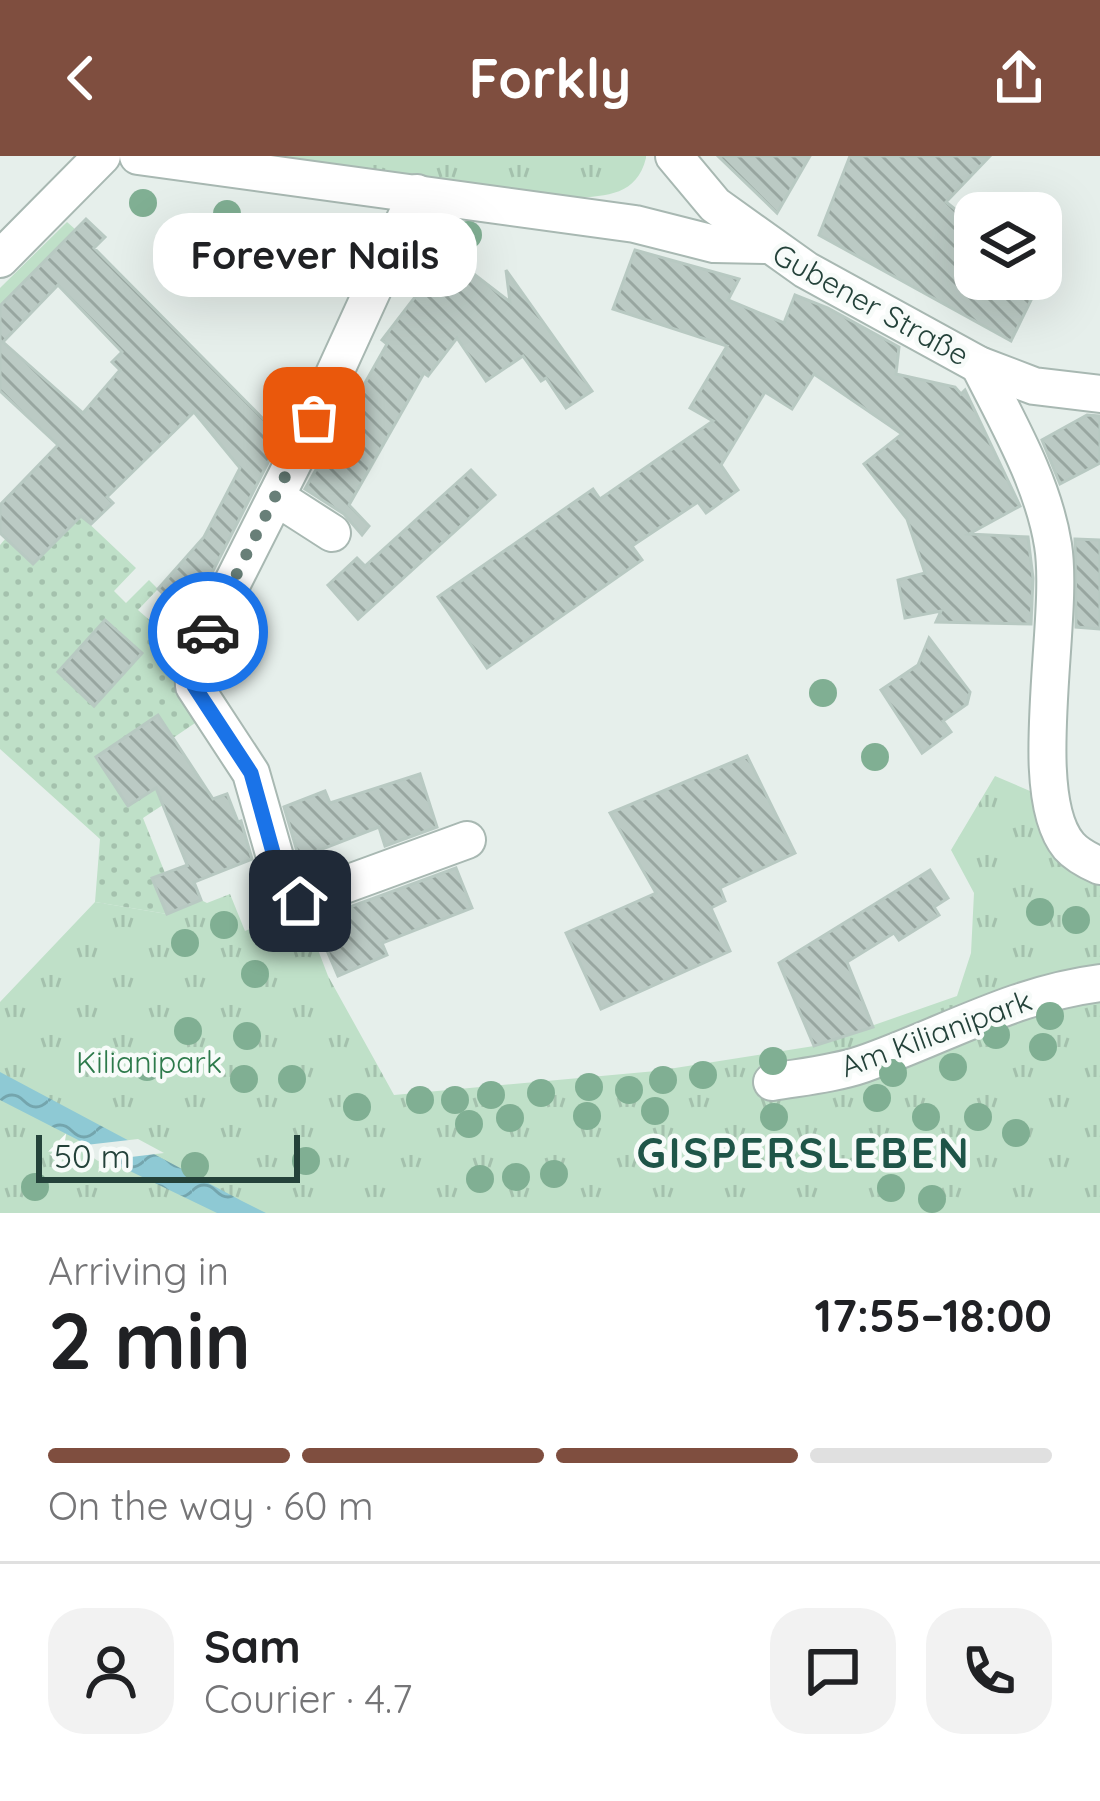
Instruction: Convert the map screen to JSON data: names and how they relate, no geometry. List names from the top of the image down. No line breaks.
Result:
{"streets":{"street":["Gubener Straße","Am Kilianipark"]},"districts":["GISPERSLEBEN"],"parks":["Kilianipark"],"places":["Forever Nails"],"scale_bar":"50 m","page":{"header":"Forkly","bubble":"Forever Nails","scale":"50 m","heading":["2 min","Arriving in","17:55–18:00"],"panel":["Sam","Courier · 4.7"],"bar":"On the way · 60 m"}}
